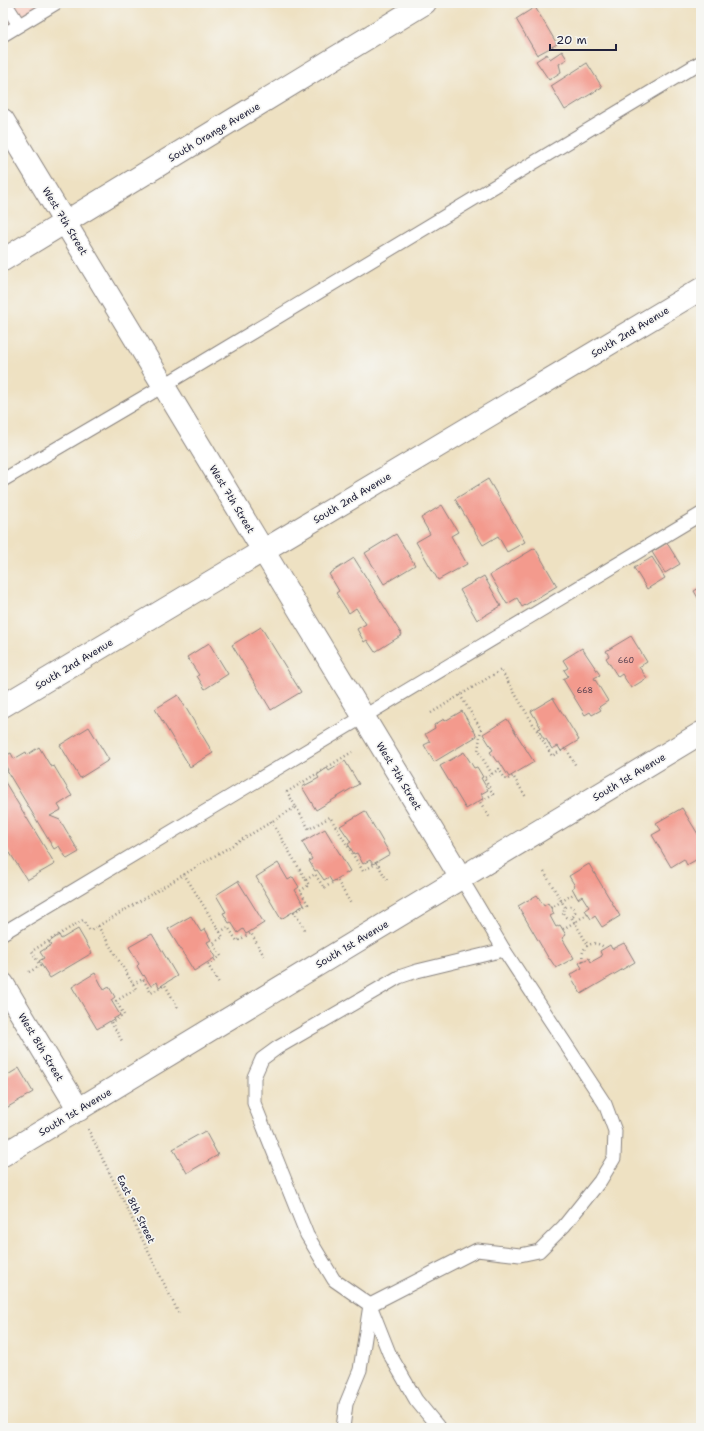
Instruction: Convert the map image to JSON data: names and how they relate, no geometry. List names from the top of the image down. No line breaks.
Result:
{"streets":{"street":["South Orange Avenue","West 7th Street","South 2nd Avenue","South 1st Avenue","West 8th Street"],"path":["East 8th Street"]},"crossings":[["South Orange Avenue","West 7th Street"],["West 7th Street","South 2nd Avenue"],["West 7th Street","South 1st Avenue"],["South 1st Avenue","West 8th Street"],["South 1st Avenue","East 8th Street"],["West 8th Street","East 8th Street"]],"house_numbers":["660","668"],"scale_bar":"20 m"}
